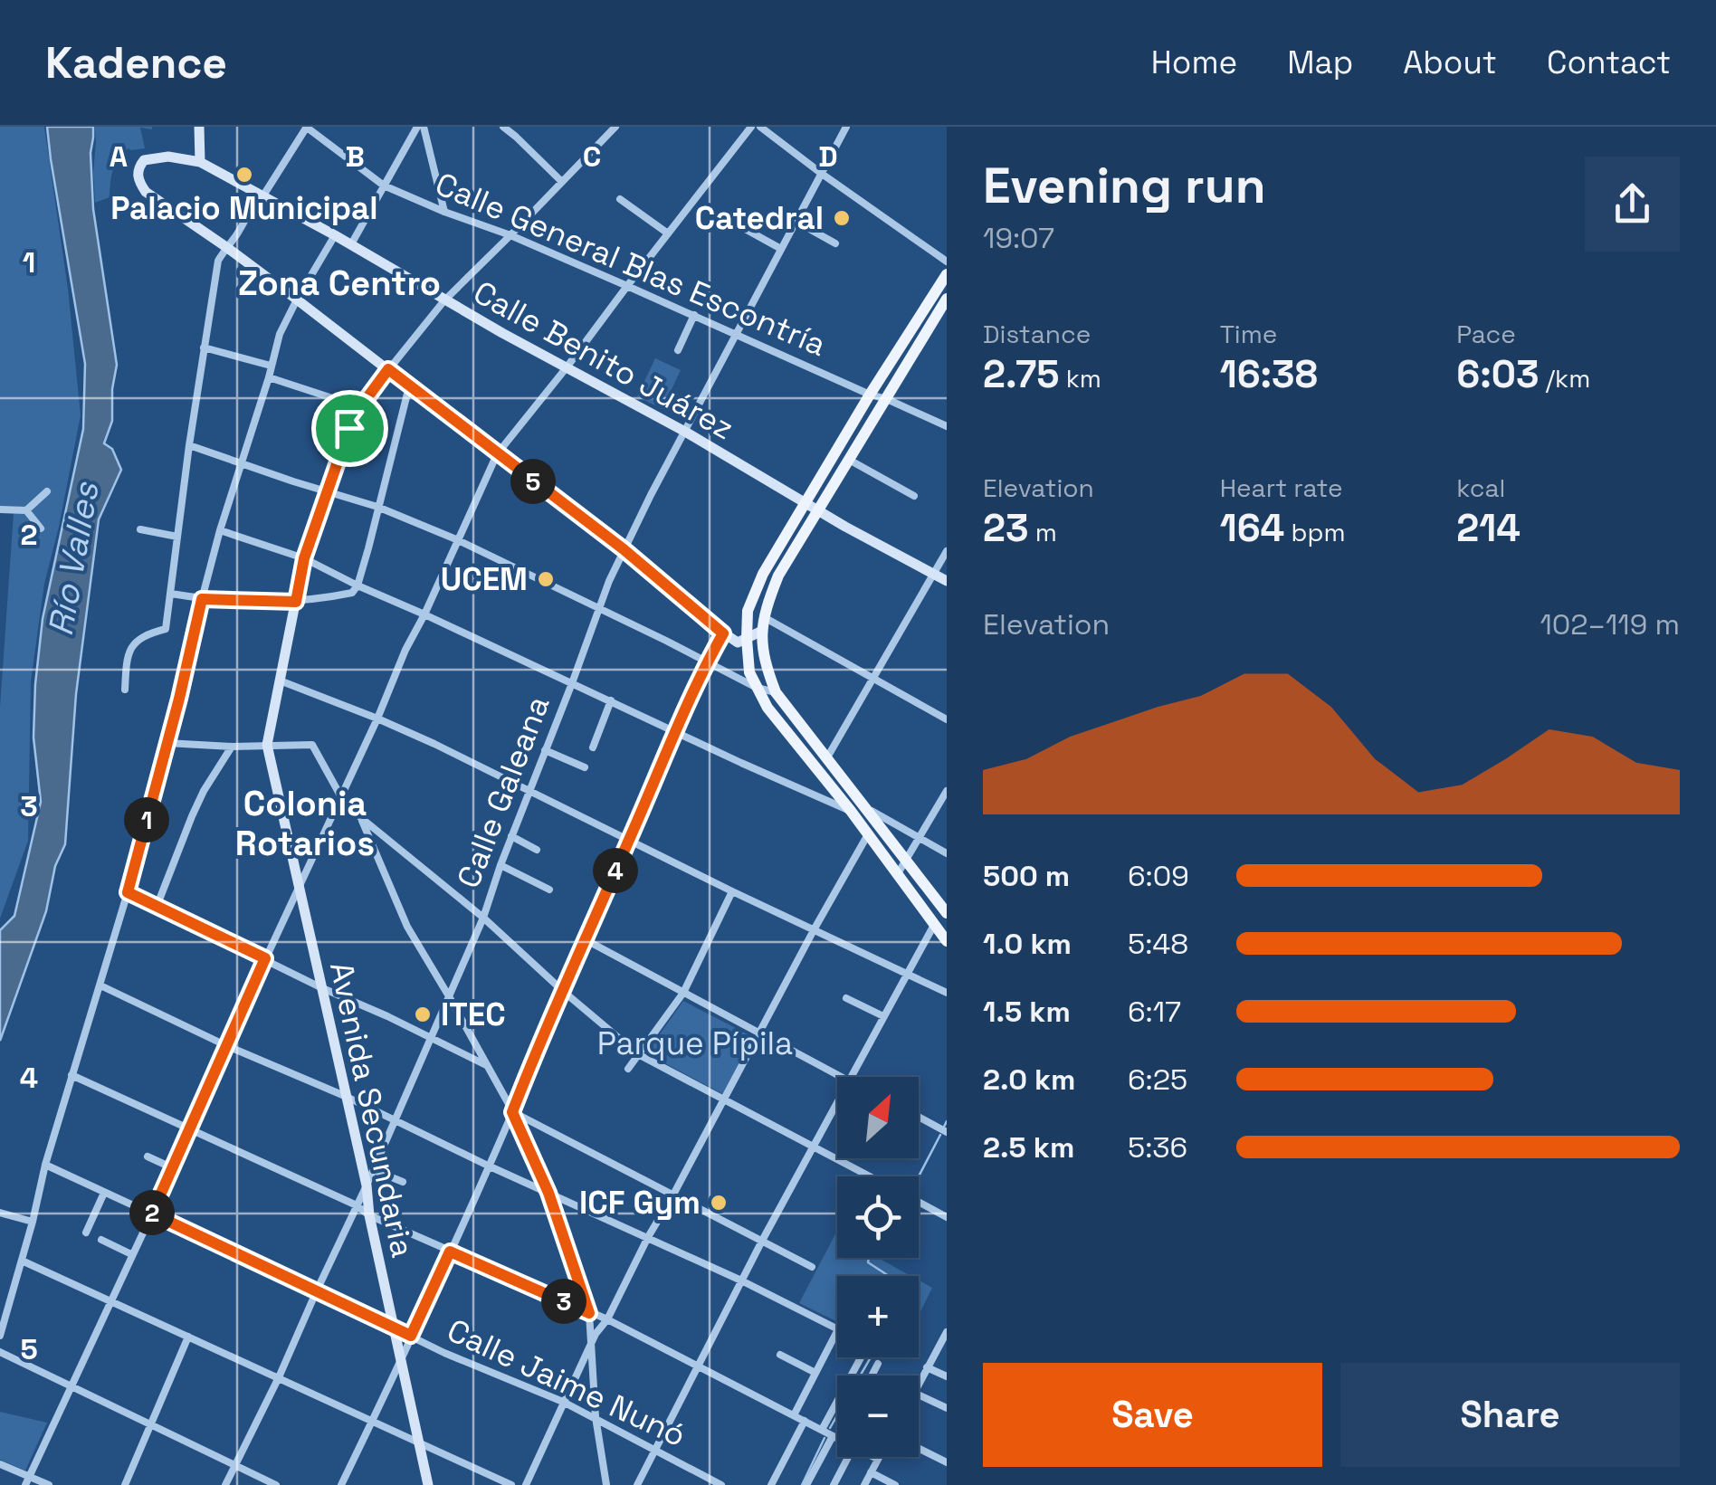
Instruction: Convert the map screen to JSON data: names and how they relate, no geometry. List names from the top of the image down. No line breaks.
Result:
{"streets":{"street":["Calle General Blas Escontría","Calle Benito Juárez","Calle Galeana","Avenida Secundaria","Calle Jaime Nunó"]},"crossings":[["Calle General Blas Escontría","Calle Galeana"],["Calle Benito Juárez","Calle Galeana"],["Calle Galeana","Avenida Secundaria"],["Calle Galeana","Calle Jaime Nunó"],["Avenida Secundaria","Calle Jaime Nunó"]],"districts":["Zona Centro","Colonia Rotarios"],"water":["Río Valles"],"parks":["Parque Pípila"],"places":["Palacio Municipal","Catedral","UCEM","ITEC","ICF Gym"],"north":"top right","page":{"header":"Kadence","nav":["Home","Map","About","Contact"],"heading":["Evening run","19:07"],"stats":[["Distance","2.75 km"],["Time","16:38"],["Pace","6:03 /km"],["Elevation","23 m"],["Heart rate","164 bpm"],["kcal","214"]],"pins":["5","1","4","2","3"],"chart":["Elevation","102–119 m"],"list":[{"name":"500 m","note":"6:09"},{"name":"1.0 km","note":"5:48"},{"name":"1.5 km","note":"6:17"},{"name":"2.0 km","note":"6:25"},{"name":"2.5 km","note":"5:36"}],"map_buttons":["+","−"],"buttons":["Save","Share"]},"grid":{"columns":["A","B","C","D"],"rows":["1","2","3","4","5"]}}
